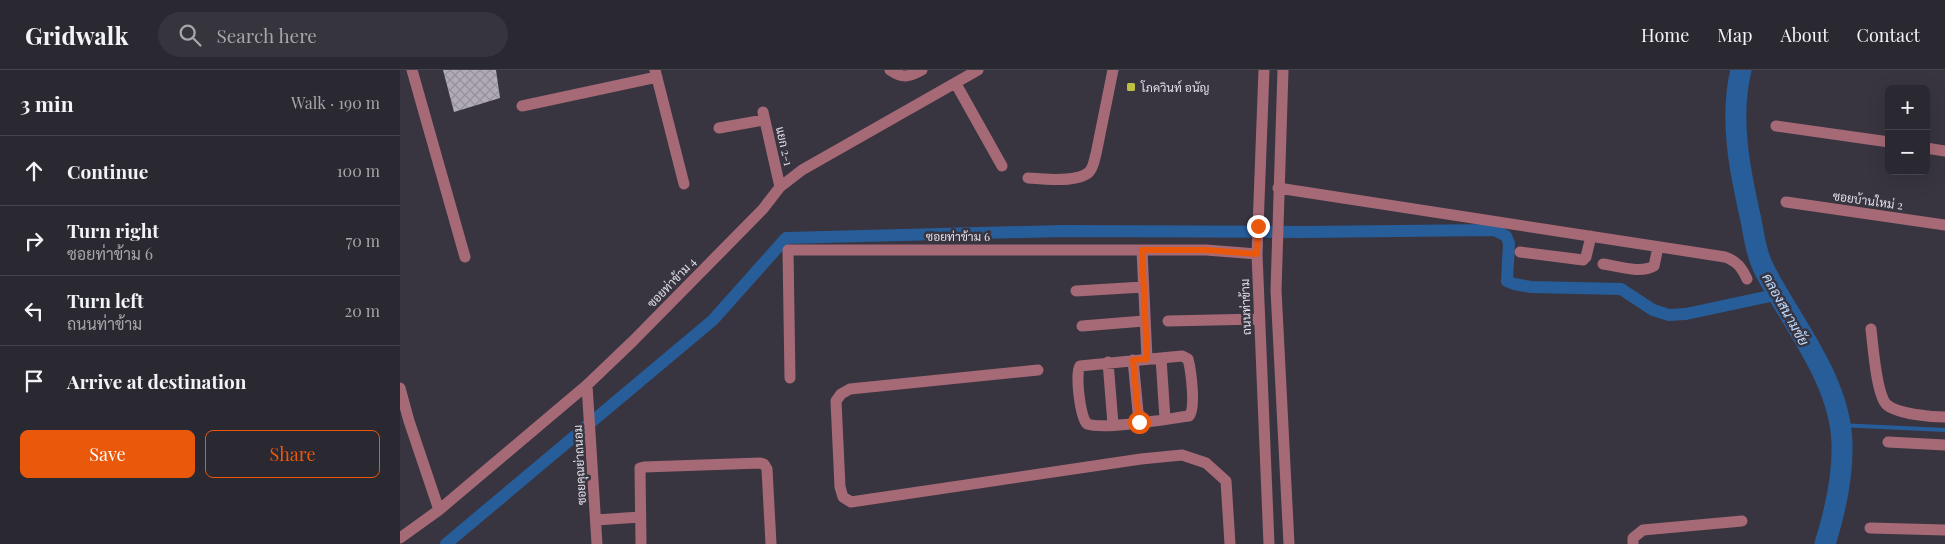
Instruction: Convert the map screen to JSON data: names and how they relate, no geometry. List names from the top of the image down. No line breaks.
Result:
{"streets":{"street":["แยก 2-1","ซอยบ้านใหม่ 2","ซอยท่าข้าม 6","ซอยท่าข้าม 4","ถนนท่าข้าม","ซอยคุณย่าถนอม"]},"crossings":[["แยก 2-1","ซอยท่าข้าม 4"],["ซอยท่าข้าม 6","ถนนท่าข้าม"],["ซอยท่าข้าม 4","ซอยคุณย่าถนอม"]],"water":["คลองสนามชัย"],"places":{"transit":["โภควินท์ อนัญ"]},"page":{"header":"Gridwalk","search":"Search here","nav":["Home","Map","About","Contact"],"heading":["3 min","Walk · 190 m"],"map_buttons":["+","−"],"list":[["Continue","100 m"],["Turn right","ซอยท่าข้าม 6","70 m"],["Turn left","ถนนท่าข้าม","20 m"],"Arrive at destination"],"buttons":["Save","Share"]}}
